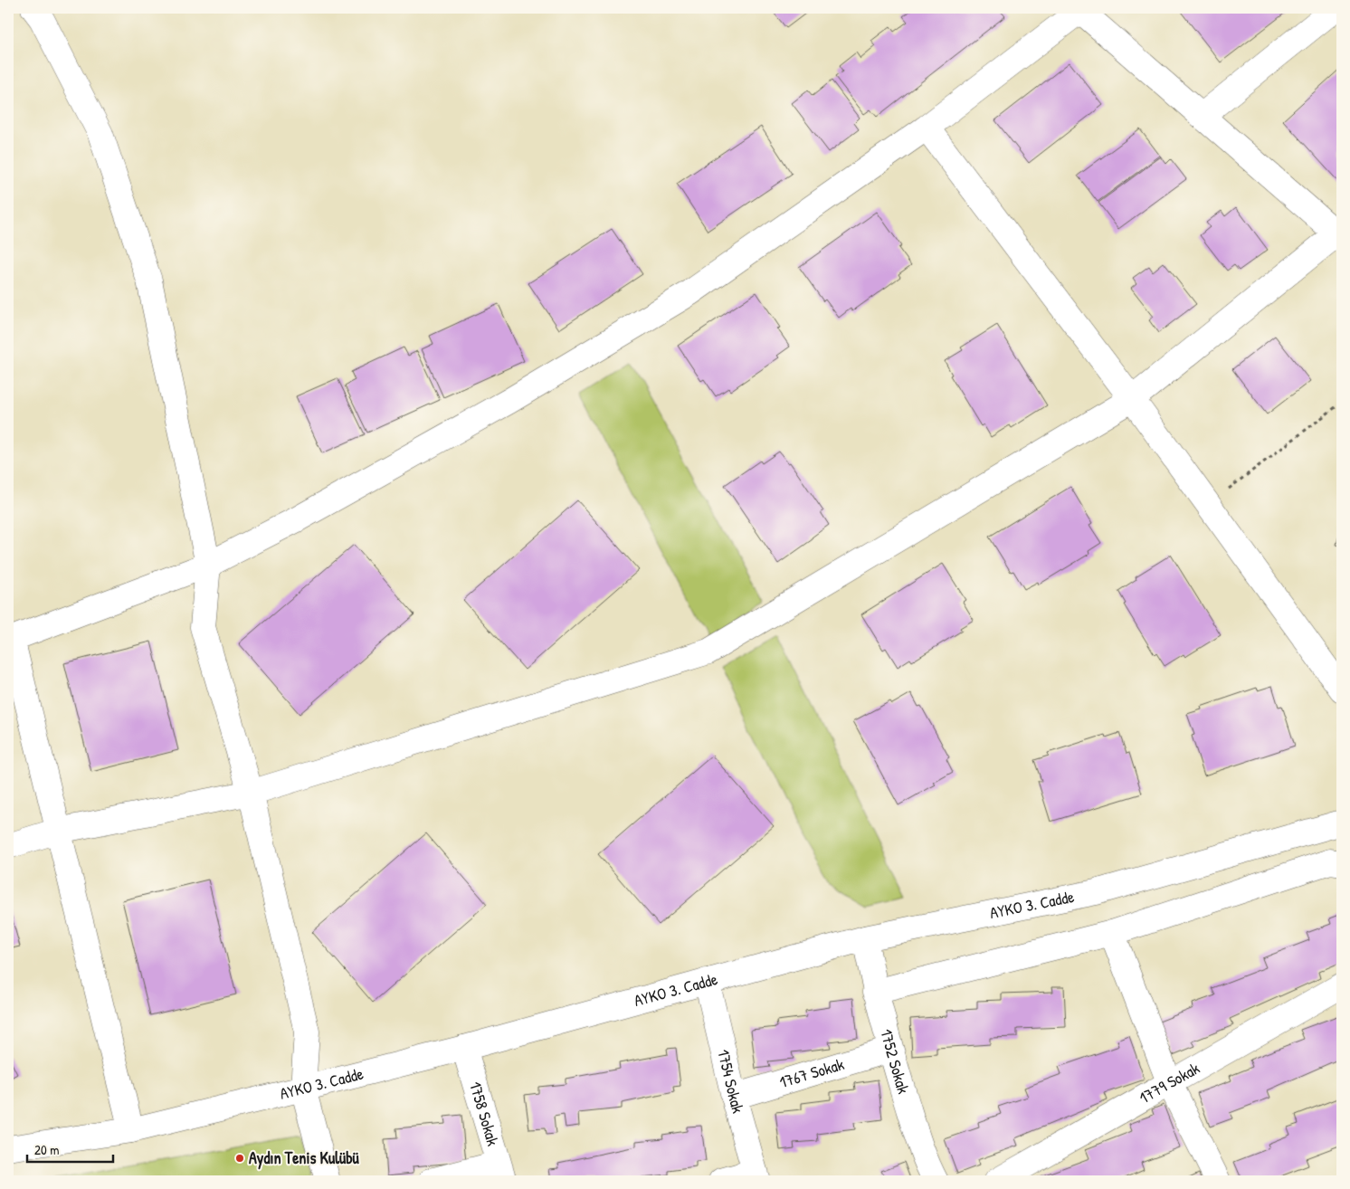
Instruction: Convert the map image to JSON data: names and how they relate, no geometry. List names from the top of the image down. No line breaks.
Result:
{"streets":{"street":["AYKO 3. Cadde","1752 Sokak","1767 Sokak","1754 Sokak","1779 Sokak","1758 Sokak"]},"crossings":[["AYKO 3. Cadde","1752 Sokak"],["AYKO 3. Cadde","1754 Sokak"],["AYKO 3. Cadde","1758 Sokak"],["1752 Sokak","1767 Sokak"],["1767 Sokak","1754 Sokak"]],"places":["Aydın Tenis Kulübü"],"scale_bar":"20 m"}
